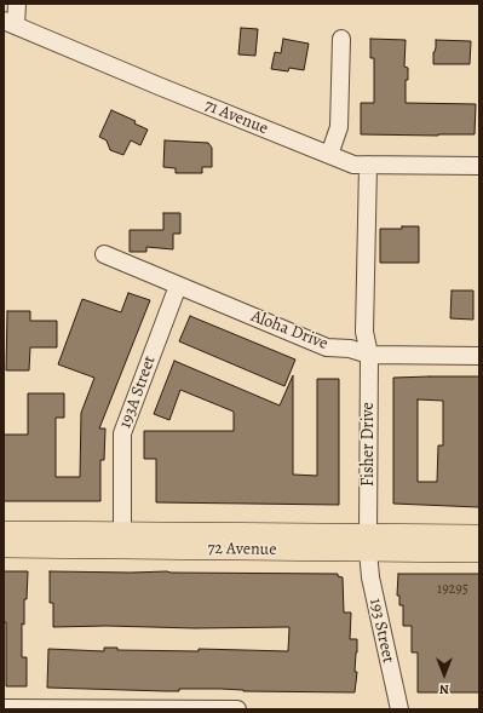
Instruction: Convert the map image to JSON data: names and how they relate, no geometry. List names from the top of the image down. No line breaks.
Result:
{"streets":{"main road":["72 Avenue"],"street":["71 Avenue","Aloha Drive","193A Street","Fisher Drive","193 Street"]},"crossings":[["71 Avenue","Fisher Drive"],["Aloha Drive","193A Street"],["Aloha Drive","Fisher Drive"],["193A Street","72 Avenue"],["Fisher Drive","72 Avenue"],["Fisher Drive","193 Street"],["72 Avenue","193 Street"]],"house_numbers":["19295"],"north":"bottom"}
